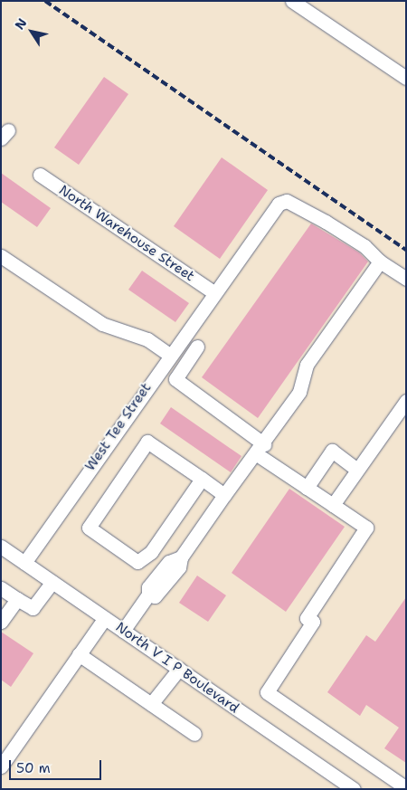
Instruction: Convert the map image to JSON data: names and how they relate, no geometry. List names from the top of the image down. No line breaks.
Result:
{"streets":{"street":["North Warehouse Street","West Tee Street","North V I P Boulevard"]},"crossings":[["North Warehouse Street","West Tee Street"],["West Tee Street","North V I P Boulevard"]],"scale_bar":"50 m","north":"top left"}
